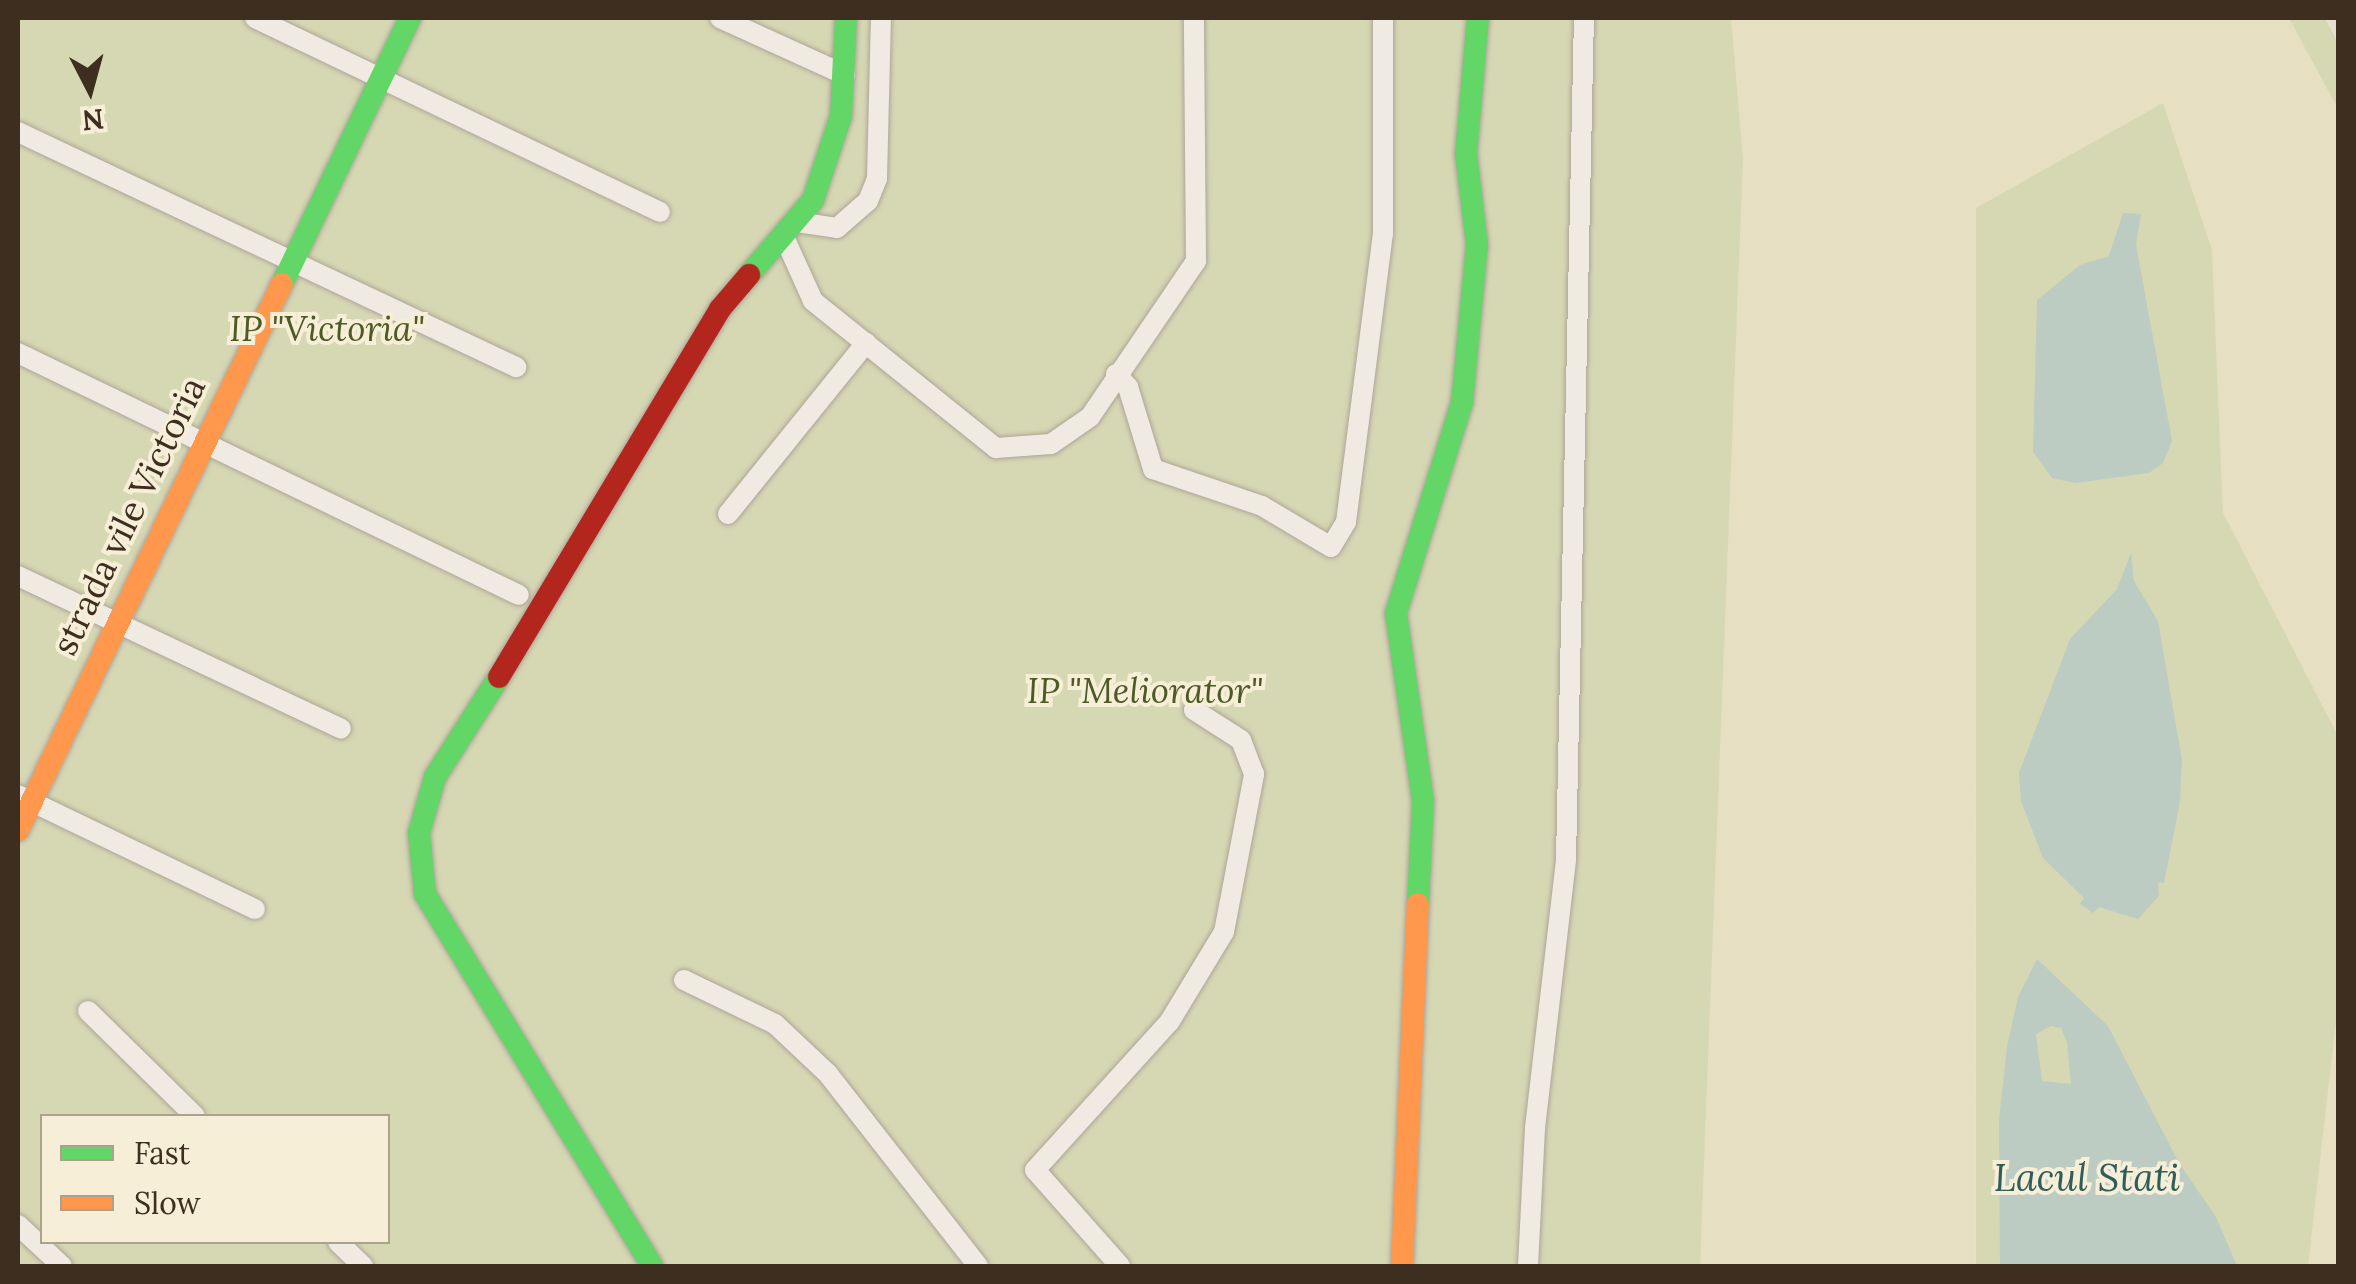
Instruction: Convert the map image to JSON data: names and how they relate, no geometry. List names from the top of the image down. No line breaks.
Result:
{"streets":{"street":["strada vile Victoria"]},"water":["Lacul Stati"],"parks":["IP \"Victoria\"","IP \"Meliorator\""],"legend":["Fast","Slow"],"north":"bottom"}
